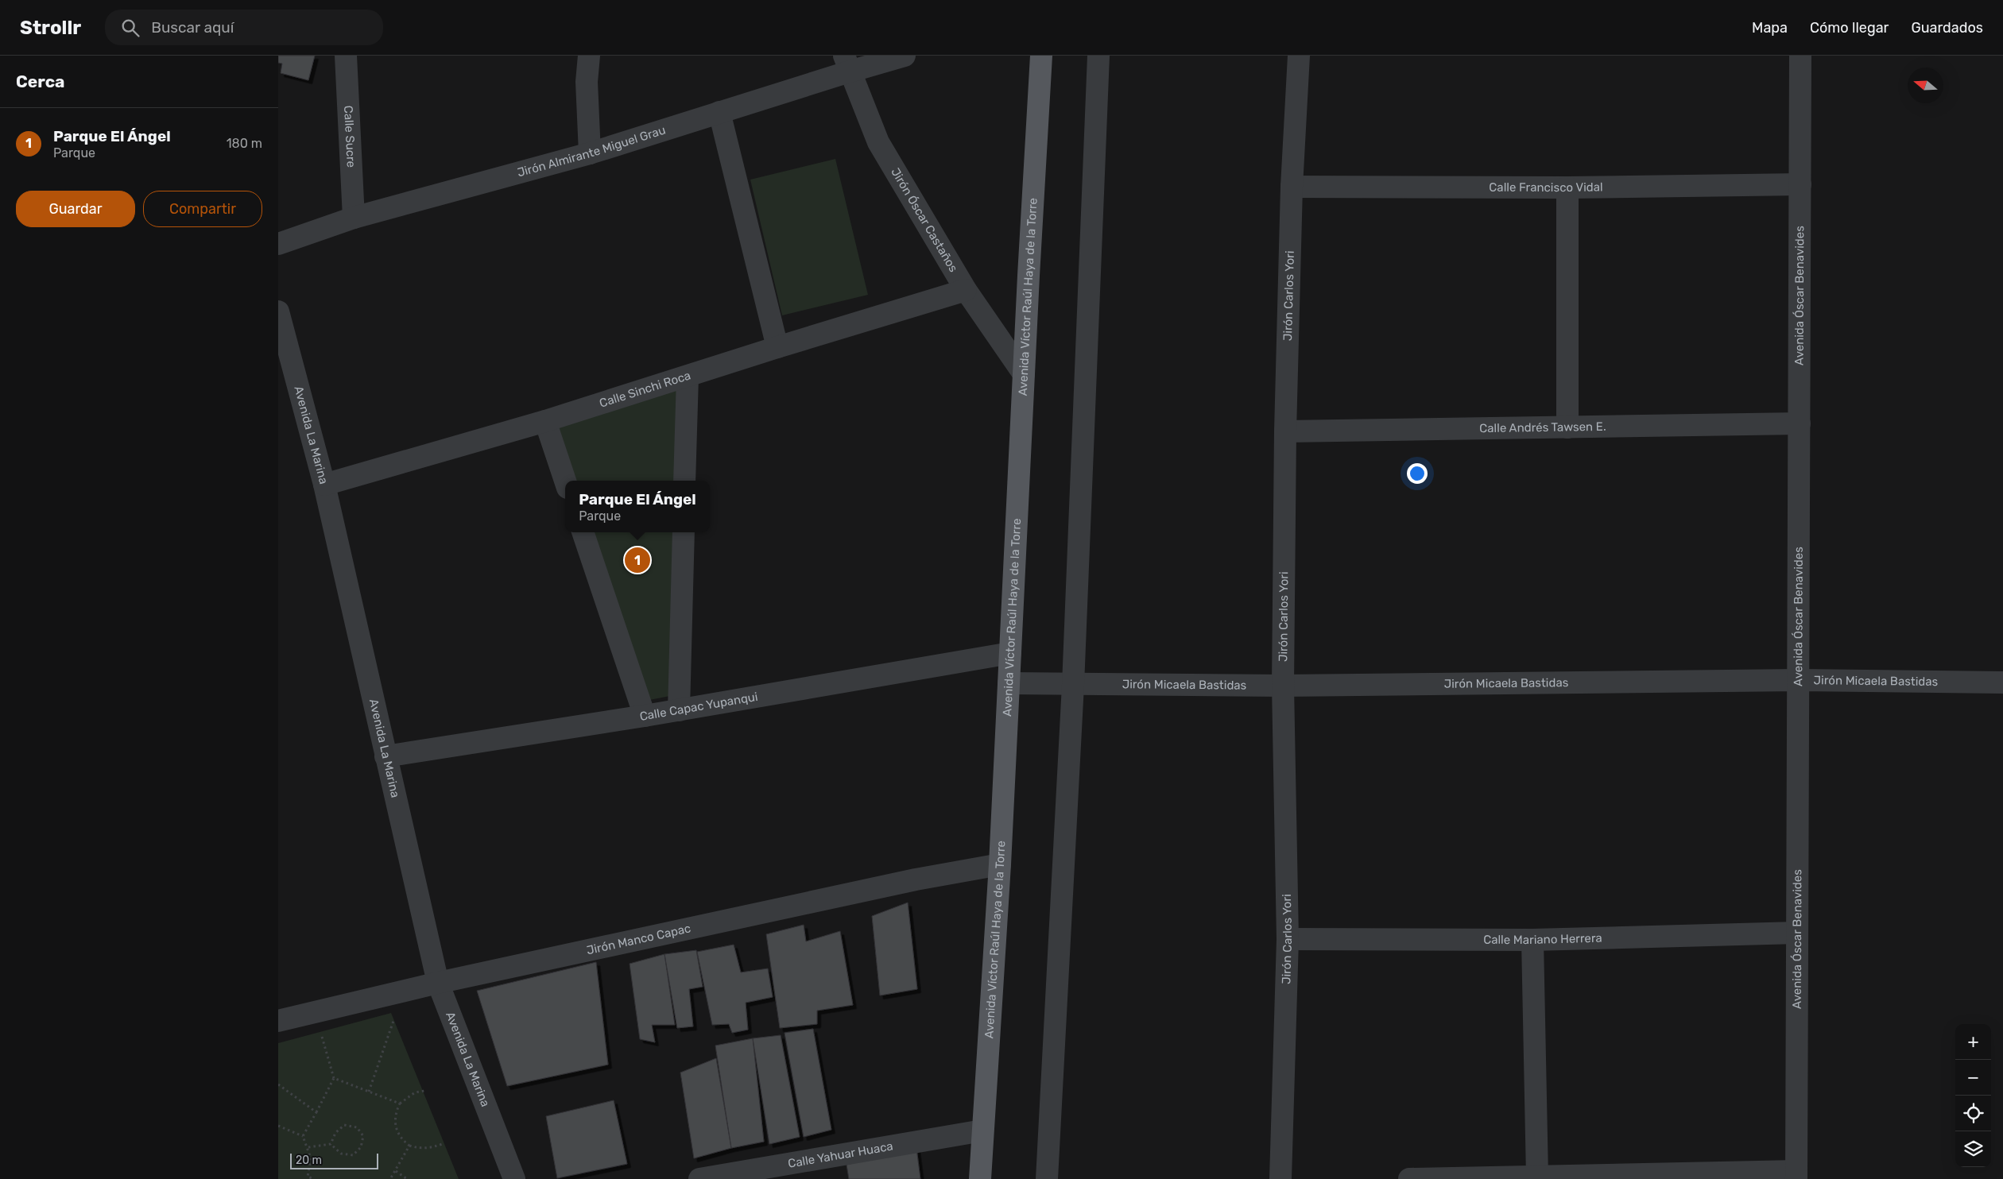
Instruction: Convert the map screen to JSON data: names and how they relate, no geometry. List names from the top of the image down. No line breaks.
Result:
{"streets":{"main road":["Avenida Víctor Raúl Haya de la Torre"],"street":["Calle Sucre","Jirón Almirante Miguel Grau","Calle Francisco Vidal","Jirón Óscar Castaños","Jirón Carlos Yori","Avenida Óscar Benavides","Calle Sinchi Roca","Calle Andrés Tawsen E.","Avenida La Marina","Jirón Micaela Bastidas","Calle Capac Yupanqui","Calle Mariano Herrera","Jirón Manco Capac","Calle Yahuar Huaca"]},"crossings":[["Calle Sucre","Jirón Almirante Miguel Grau"],["Jirón Almirante Miguel Grau","Jirón Óscar Castaños"],["Calle Francisco Vidal","Jirón Carlos Yori"],["Calle Francisco Vidal","Avenida Óscar Benavides"],["Jirón Óscar Castaños","Avenida Víctor Raúl Haya de la Torre"],["Jirón Óscar Castaños","Calle Sinchi Roca"],["Jirón Carlos Yori","Calle Andrés Tawsen E."],["Jirón Carlos Yori","Jirón Micaela Bastidas"],["Jirón Carlos Yori","Calle Mariano Herrera"],["Avenida Óscar Benavides","Calle Andrés Tawsen E."],["Avenida Óscar Benavides","Jirón Micaela Bastidas"],["Avenida Óscar Benavides","Calle Mariano Herrera"],["Avenida Víctor Raúl Haya de la Torre","Jirón Micaela Bastidas"],["Avenida Víctor Raúl Haya de la Torre","Calle Capac Yupanqui"],["Avenida Víctor Raúl Haya de la Torre","Jirón Manco Capac"],["Avenida Víctor Raúl Haya de la Torre","Calle Yahuar Huaca"],["Calle Sinchi Roca","Avenida La Marina"],["Avenida La Marina","Calle Capac Yupanqui"],["Avenida La Marina","Jirón Manco Capac"]],"scale_bar":"20 m","north":"left","page":{"header":"Strollr","search":"Buscar aquí","nav":["Mapa","Cómo llegar","Guardados"],"heading":"Cerca","list":[{"mark":"1","name":"Parque El Ángel","note":"Parque","value":"180 m"}],"buttons":["Guardar","Compartir"],"popup":["Parque El Ángel","Parque"],"pins":"1","map_buttons":["+","−"],"scale":"20 m"}}
